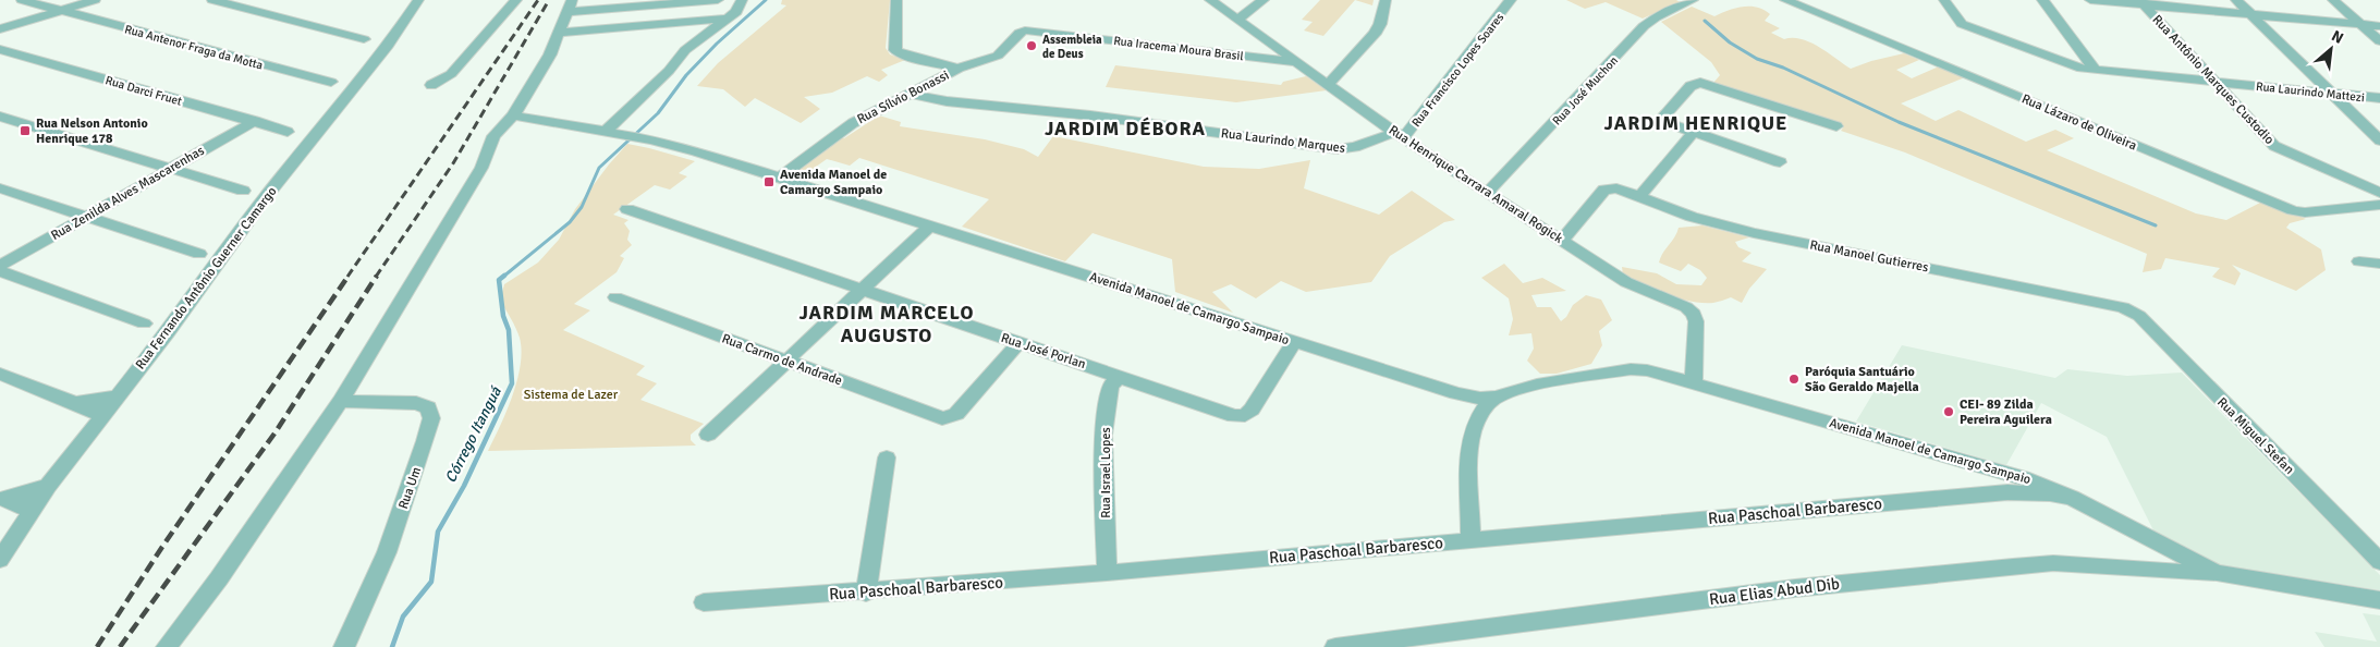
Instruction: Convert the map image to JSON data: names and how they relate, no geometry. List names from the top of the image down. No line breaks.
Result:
{"streets":{"street":["Rua Antenor Fraga da Motta","Rua Iracema Moura Brasil","Rua Francisco Lopes Soares","Rua Antônio Marques Custodio","Rua Darci Fruet","Rua José Muchon","Rua Laurindo Mattezi","Rua Sílvio Bonassi","Rua Lázaro de Oliveira","Rua Laurindo Marques","Rua Henrique Carrara Amaral Rogick","Rua Zenilda Alves Mascarenhas","Rua Manoel Gutierres","Rua Fernando Antônio Guerner Camargo","Avenida Manoel de Camargo Sampaio","Rua José Porlan","Rua Carmo de Andrade","Rua Miguel Stefan","Rua Israel Lopes","Rua Um","Rua Paschoal Barbaresco","Rua Elias Abud Dib"]},"crossings":[["Rua Antenor Fraga da Motta","Rua Fernando Antônio Guerner Camargo"],["Rua Iracema Moura Brasil","Rua Sílvio Bonassi"],["Rua Iracema Moura Brasil","Rua Henrique Carrara Amaral Rogick"],["Rua Francisco Lopes Soares","Rua Laurindo Marques"],["Rua Francisco Lopes Soares","Rua Henrique Carrara Amaral Rogick"],["Rua Antônio Marques Custodio","Rua Laurindo Mattezi"],["Rua Darci Fruet","Rua Zenilda Alves Mascarenhas"],["Rua Darci Fruet","Rua Fernando Antônio Guerner Camargo"],["Rua José Muchon","Rua Henrique Carrara Amaral Rogick"],["Rua Sílvio Bonassi","Rua Laurindo Marques"],["Rua Sílvio Bonassi","Avenida Manoel de Camargo Sampaio"],["Rua Laurindo Marques","Rua Henrique Carrara Amaral Rogick"],["Rua Henrique Carrara Amaral Rogick","Rua Manoel Gutierres"],["Rua Henrique Carrara Amaral Rogick","Avenida Manoel de Camargo Sampaio"],["Rua Manoel Gutierres","Rua Miguel Stefan"],["Avenida Manoel de Camargo Sampaio","Rua José Porlan"],["Avenida Manoel de Camargo Sampaio","Rua Paschoal Barbaresco"],["Avenida Manoel de Camargo Sampaio","Rua Elias Abud Dib"],["Rua José Porlan","Rua Carmo de Andrade"],["Rua José Porlan","Rua Israel Lopes"],["Rua Israel Lopes","Rua Paschoal Barbaresco"]],"districts":["JARDIM HENRIQUE","JARDIM DÉBORA","JARDIM MARCELO AUGUSTO"],"water":["Córrego Itanguá"],"parks":["Sistema de Lazer"],"places":{"other":["Assembleia de Deus","Paróquia Santuário São Geraldo Majella","CEI- 89 Zilda Pereira Aguilera"],"transit":["Rua Nelson Antonio Henrique 178","Avenida Manoel de Camargo Sampaio"]},"north":"top right"}
